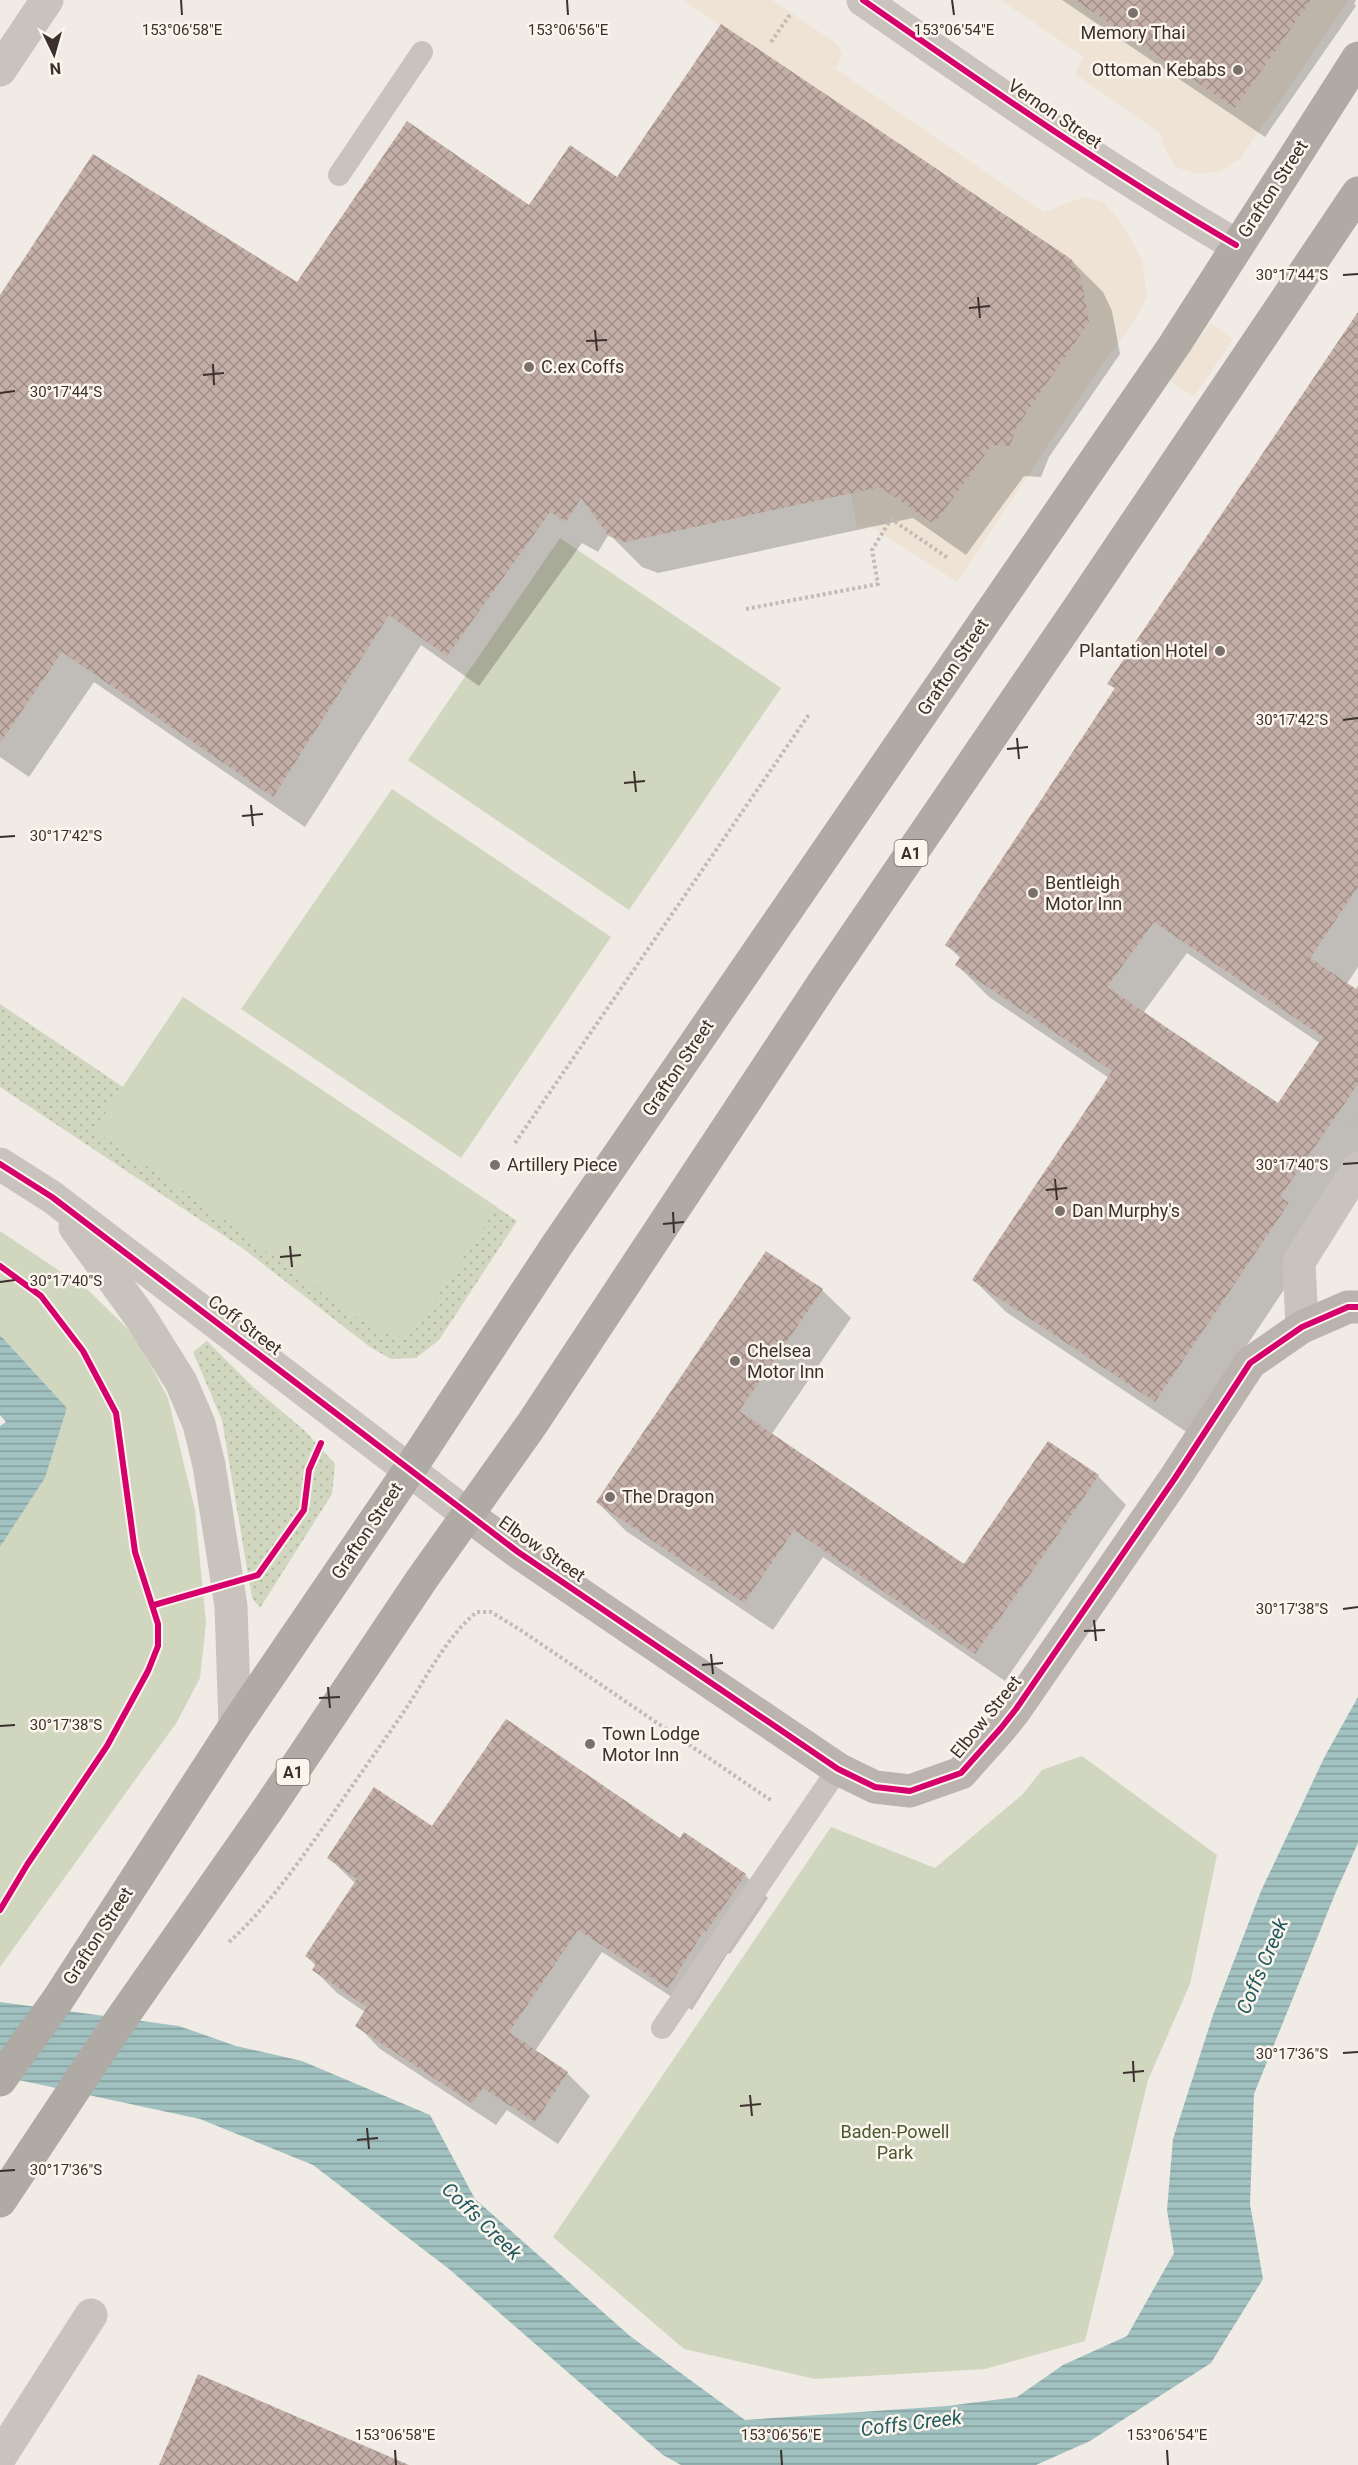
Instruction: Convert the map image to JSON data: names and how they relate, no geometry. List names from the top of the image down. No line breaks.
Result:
{"streets":{"highway":["Grafton Street","A1"],"street":["Vernon Street","Coff Street","Elbow Street"]},"crossings":[["Vernon Street","Grafton Street"],["Grafton Street","Coff Street"],["A1","Coff Street"],["A1","Elbow Street"],["Coff Street","Elbow Street"]],"water":["Coffs Creek"],"parks":["Baden-Powell Park"],"places":["Memory Thai","Ottoman Kebabs","C.ex Coffs","Plantation Hotel","Bentleigh Motor Inn","Artillery Piece","Dan Murphy's","Chelsea Motor Inn","The Dragon","Town Lodge Motor Inn"],"north":"bottom","coordinates":["153°06'58\"E","153°06'56\"E","153°06'54\"E","30°17'44\"S","30°17'42\"S","30°17'40\"S","30°17'38\"S","30°17'36\"S"]}
